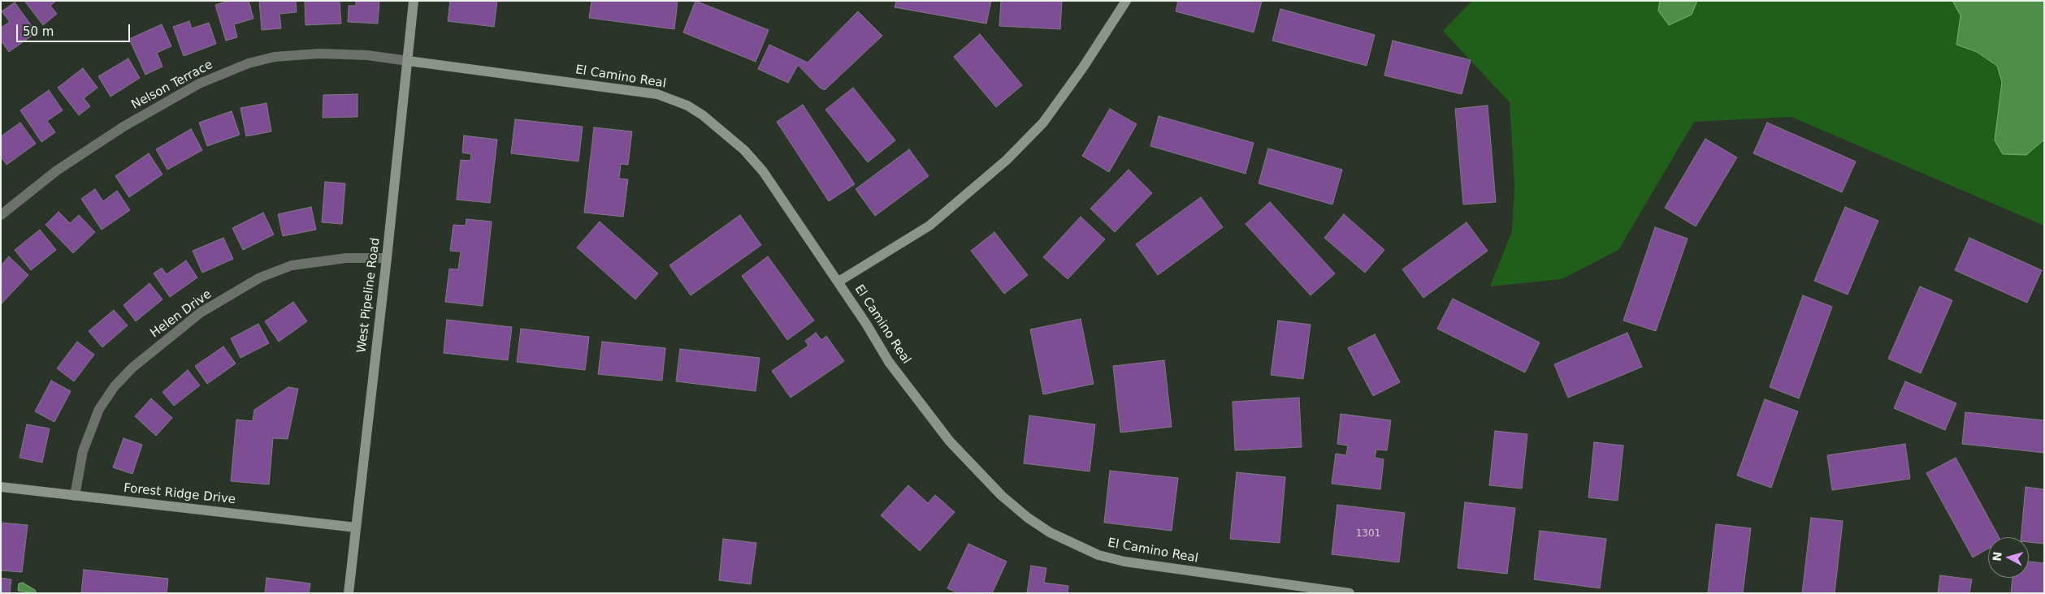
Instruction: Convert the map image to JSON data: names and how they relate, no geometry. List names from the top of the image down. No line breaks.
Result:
{"streets":{"street":["El Camino Real","Nelson Terrace","West Pipeline Road","Helen Drive","Forest Ridge Drive"]},"crossings":[["El Camino Real","Nelson Terrace"],["El Camino Real","West Pipeline Road"],["Nelson Terrace","West Pipeline Road"],["West Pipeline Road","Helen Drive"],["West Pipeline Road","Forest Ridge Drive"],["Helen Drive","Forest Ridge Drive"]],"house_numbers":["1301"],"scale_bar":"50 m","north":"left"}
